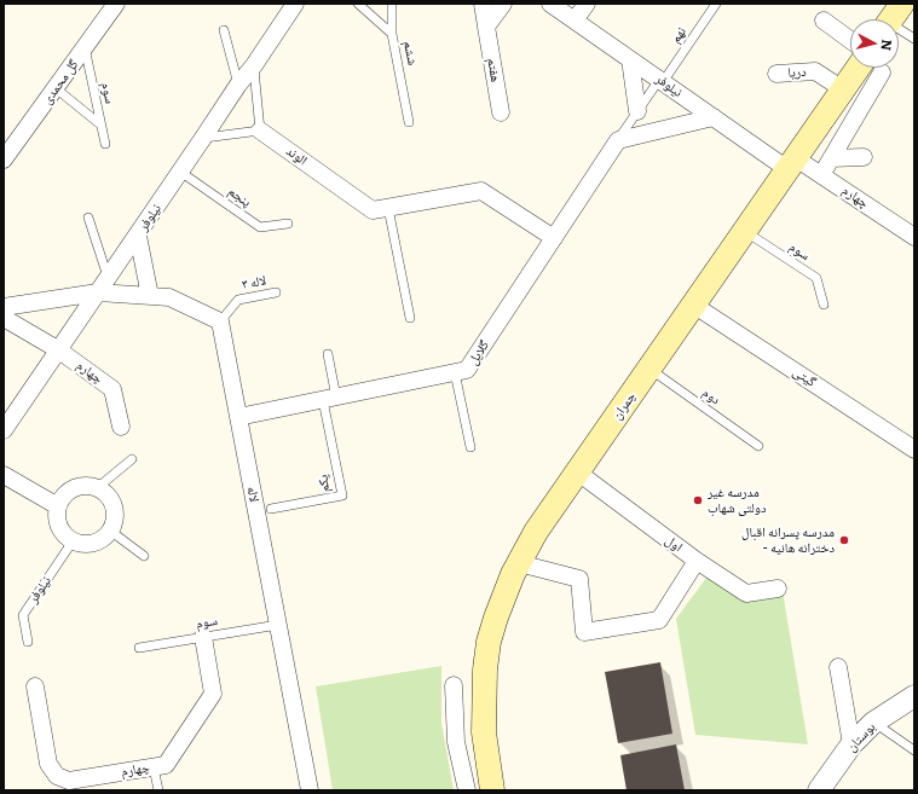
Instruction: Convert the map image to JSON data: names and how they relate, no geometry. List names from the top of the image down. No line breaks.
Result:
{"streets":{"main road":["چمران"],"street":["هفتم","دریا","گل محمدی","نیلوفر","الوند","چهارم","گلایل","گیتی","لاله","اول","بوستان"],"lane":["نهم","ششم","سوم","پنجم","لاله ۳","دوم","یکم"]},"crossings":[["نهم","نیلوفر"],["نهم","گلایل"],["دریا","چمران"],["گل محمدی","سوم"],["نیلوفر","پنجم"],["نیلوفر","چهارم"],["نیلوفر","گلایل"],["نیلوفر","چمران"],["سوم","چهارم"],["سوم","چمران"],["سوم","لاله"],["الوند","گلایل"],["چهارم","چمران"],["لاله ۳","لاله"],["گلایل","یکم"],["گلایل","لاله"],["گیتی","چمران"],["دوم","چمران"],["چمران","اول"]],"places":["مدرسه غیر دولتی شهاب","مدرسه پسرانه اقبال - دخترانه هانیه"],"north":"right"}
